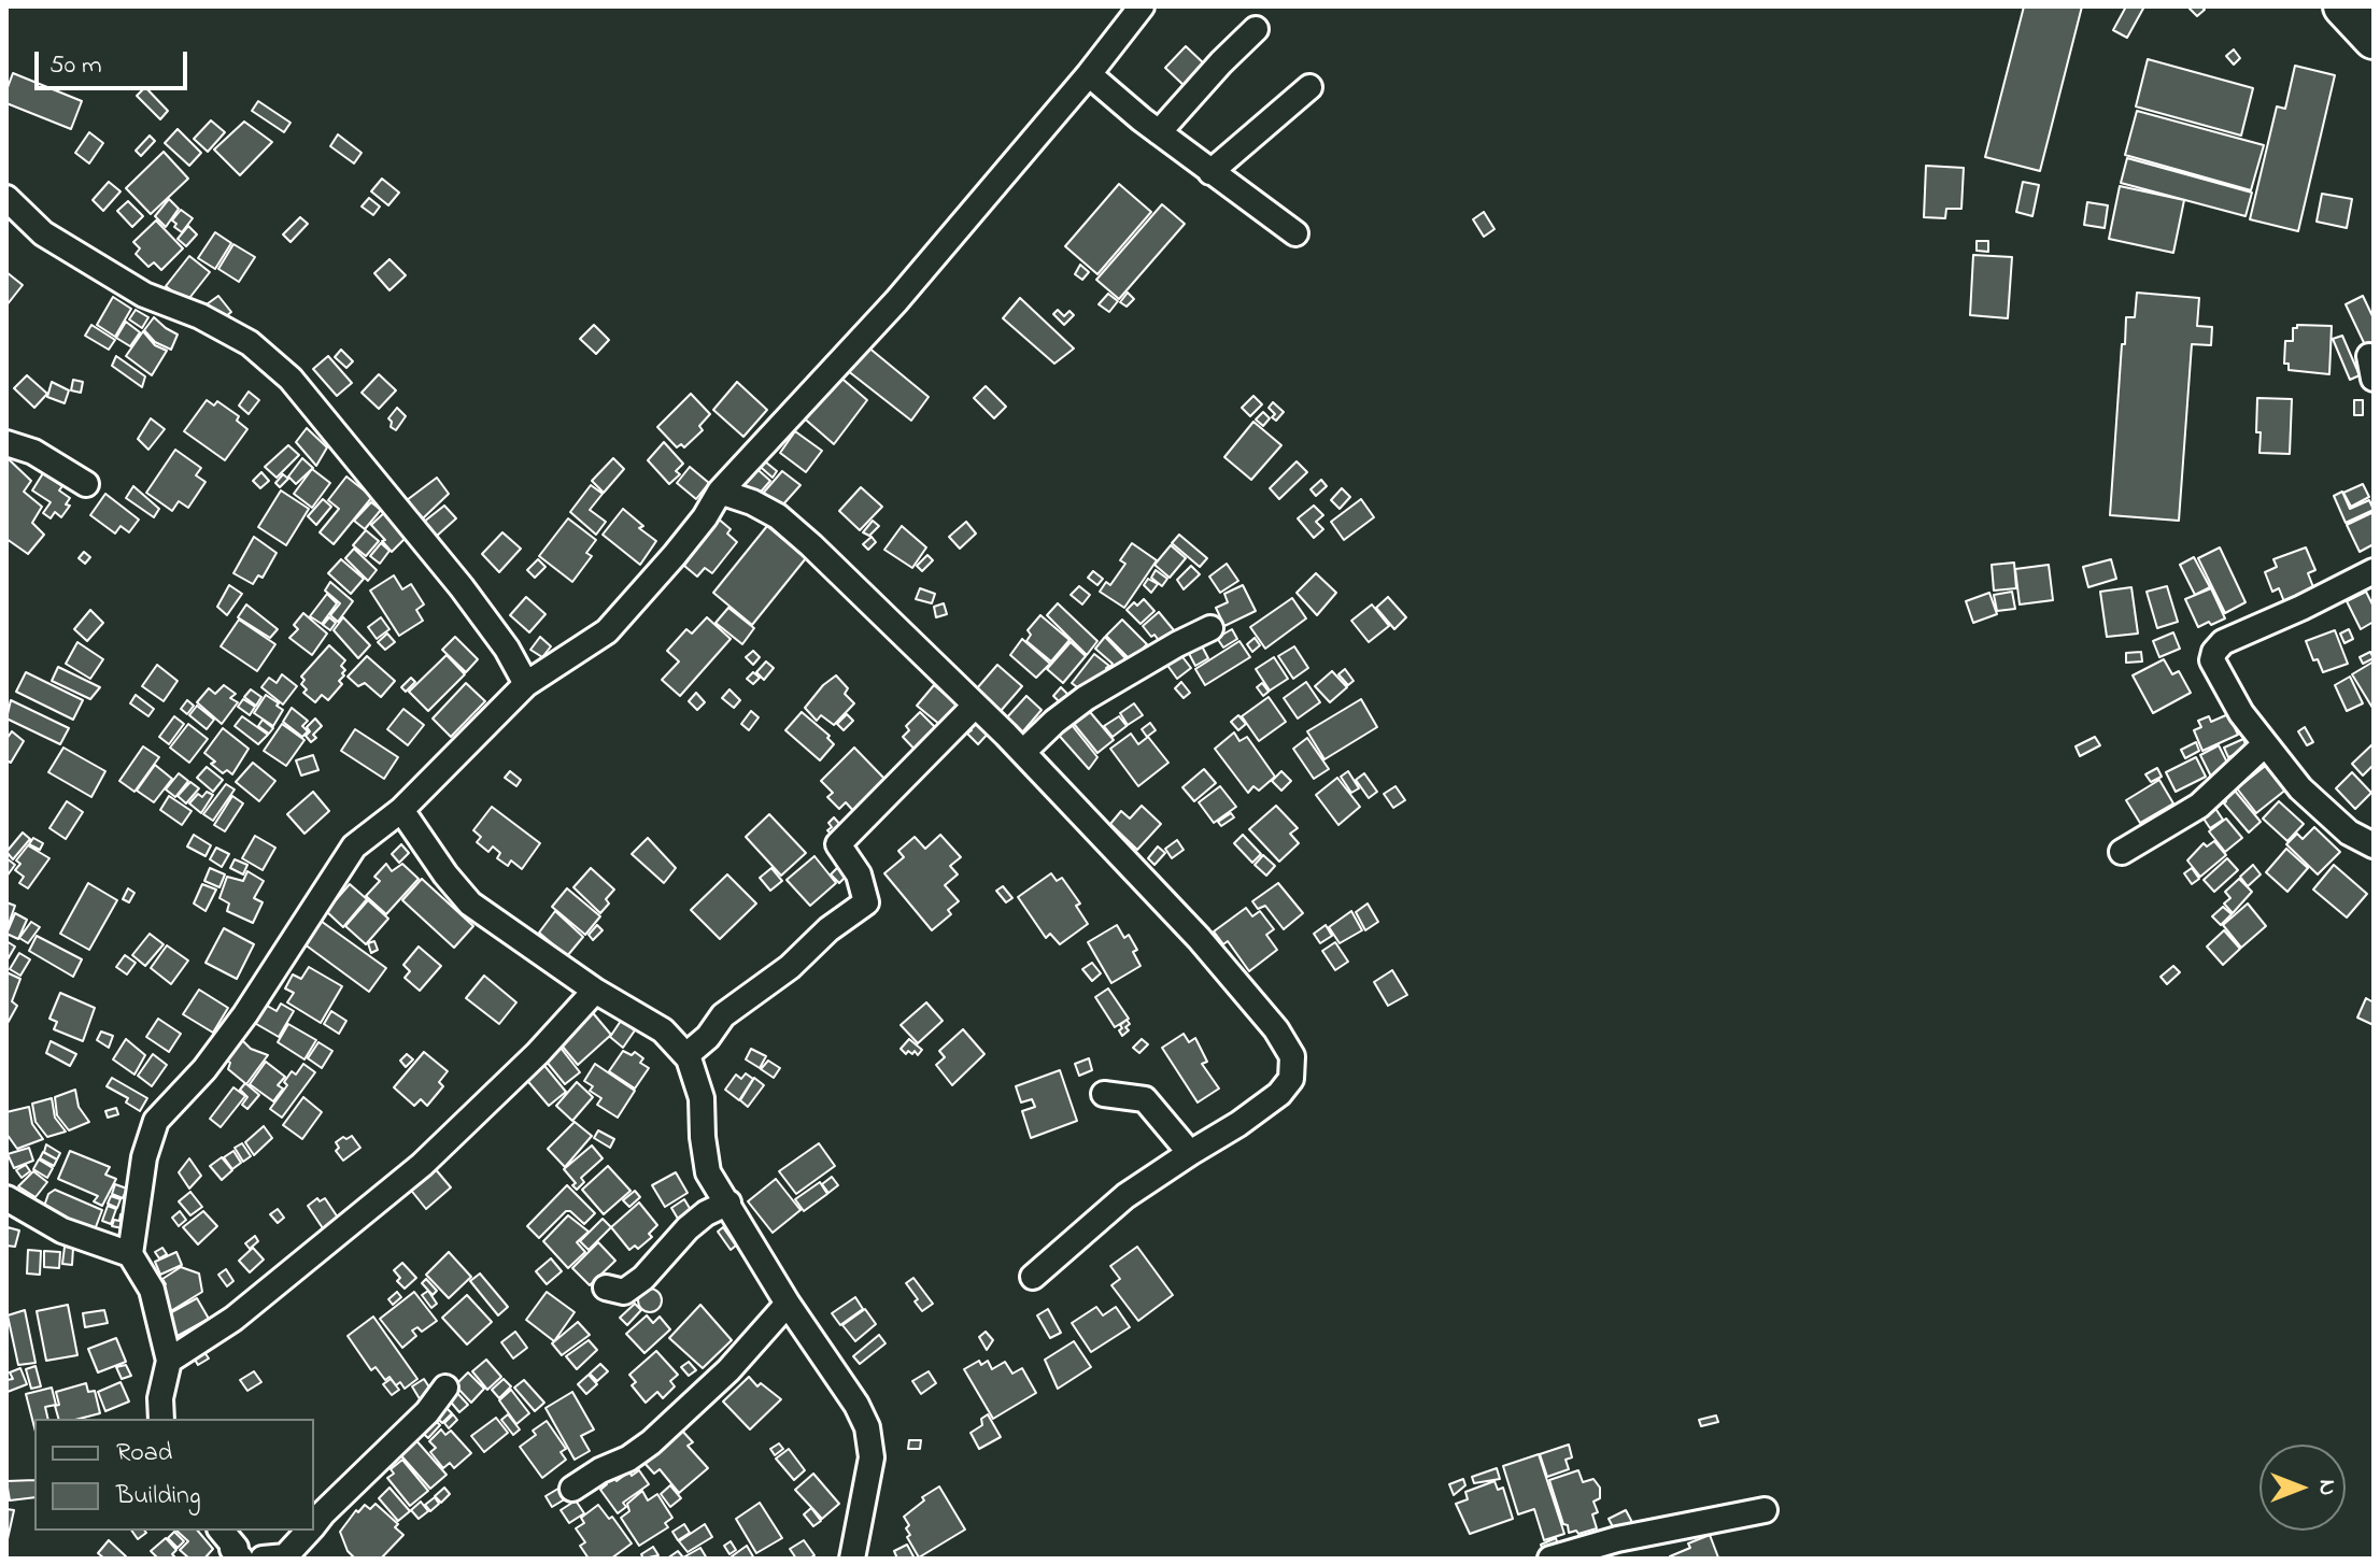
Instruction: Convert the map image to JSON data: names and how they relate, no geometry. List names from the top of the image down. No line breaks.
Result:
{"legend":["Road","Building"],"scale_bar":"50 m","north":"right"}
